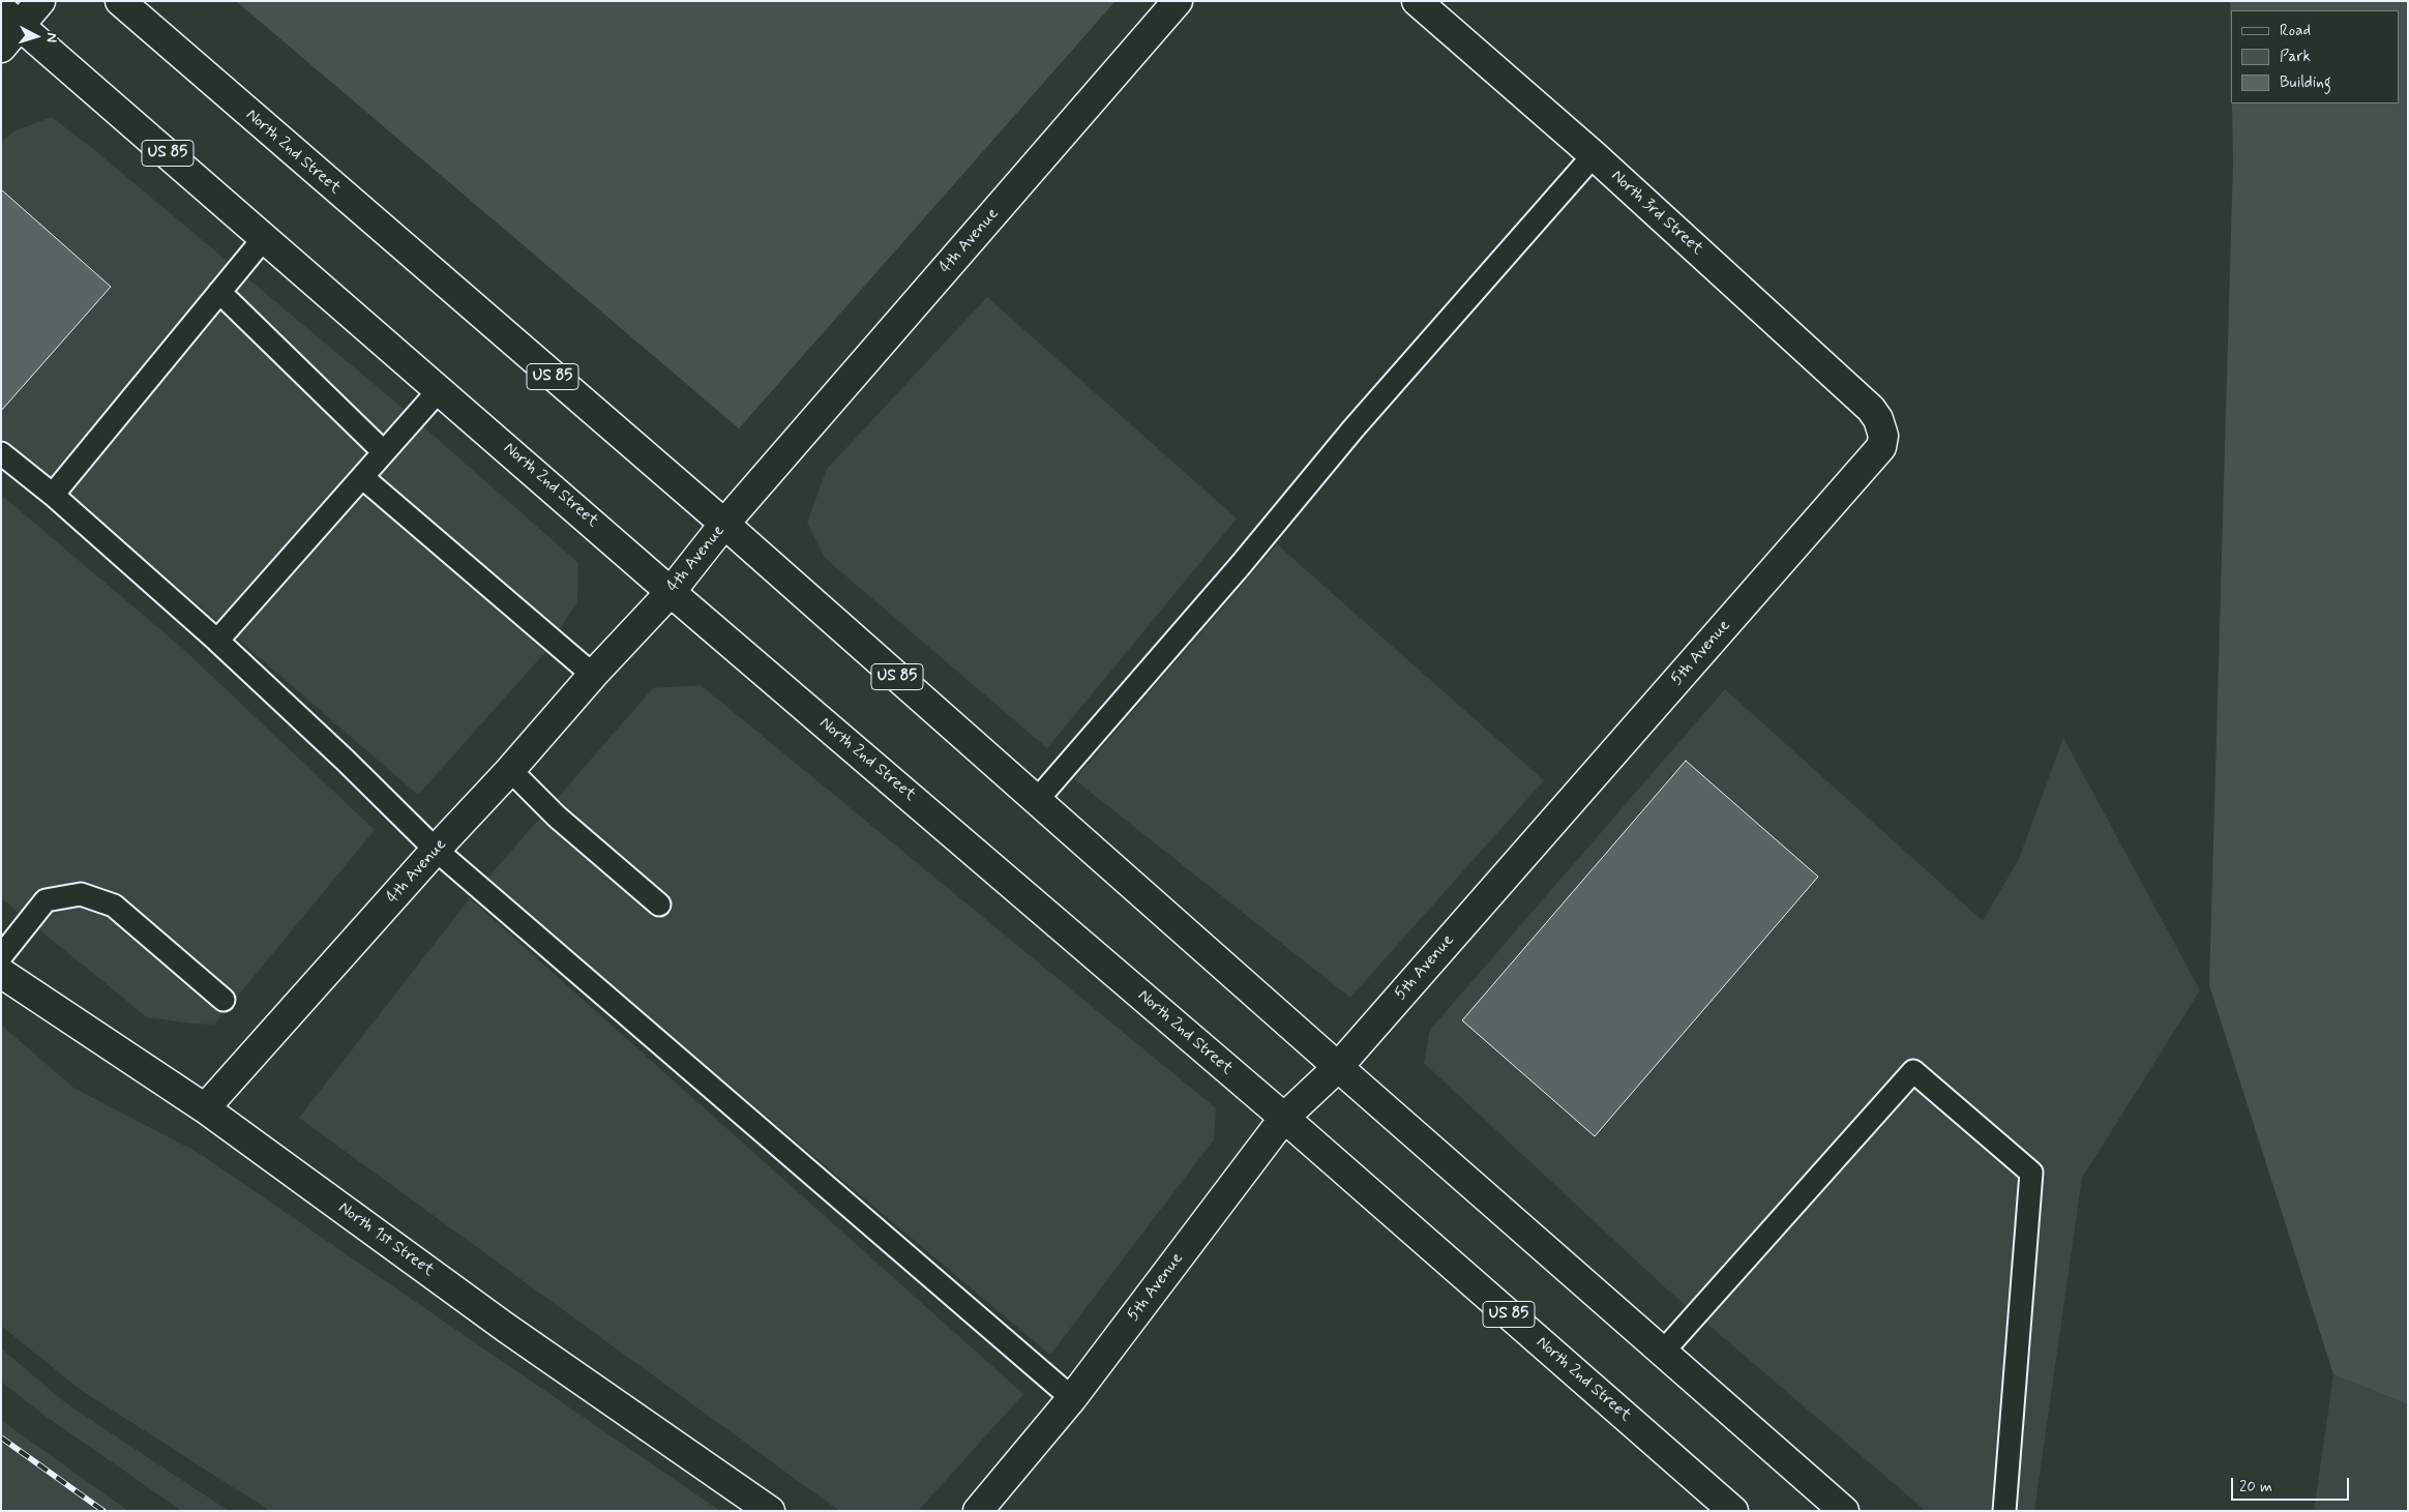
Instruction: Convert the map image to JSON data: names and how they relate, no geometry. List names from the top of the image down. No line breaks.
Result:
{"streets":{"main road":["North 2nd Street","US 85","North 3rd Street","4th Avenue","5th Avenue","North 1st Street"]},"crossings":[["North 2nd Street","4th Avenue"],["North 2nd Street","5th Avenue"],["North 3rd Street","5th Avenue"],["4th Avenue","North 1st Street"]],"legend":["Road","Park","Building"],"scale_bar":"20 m","north":"right"}
